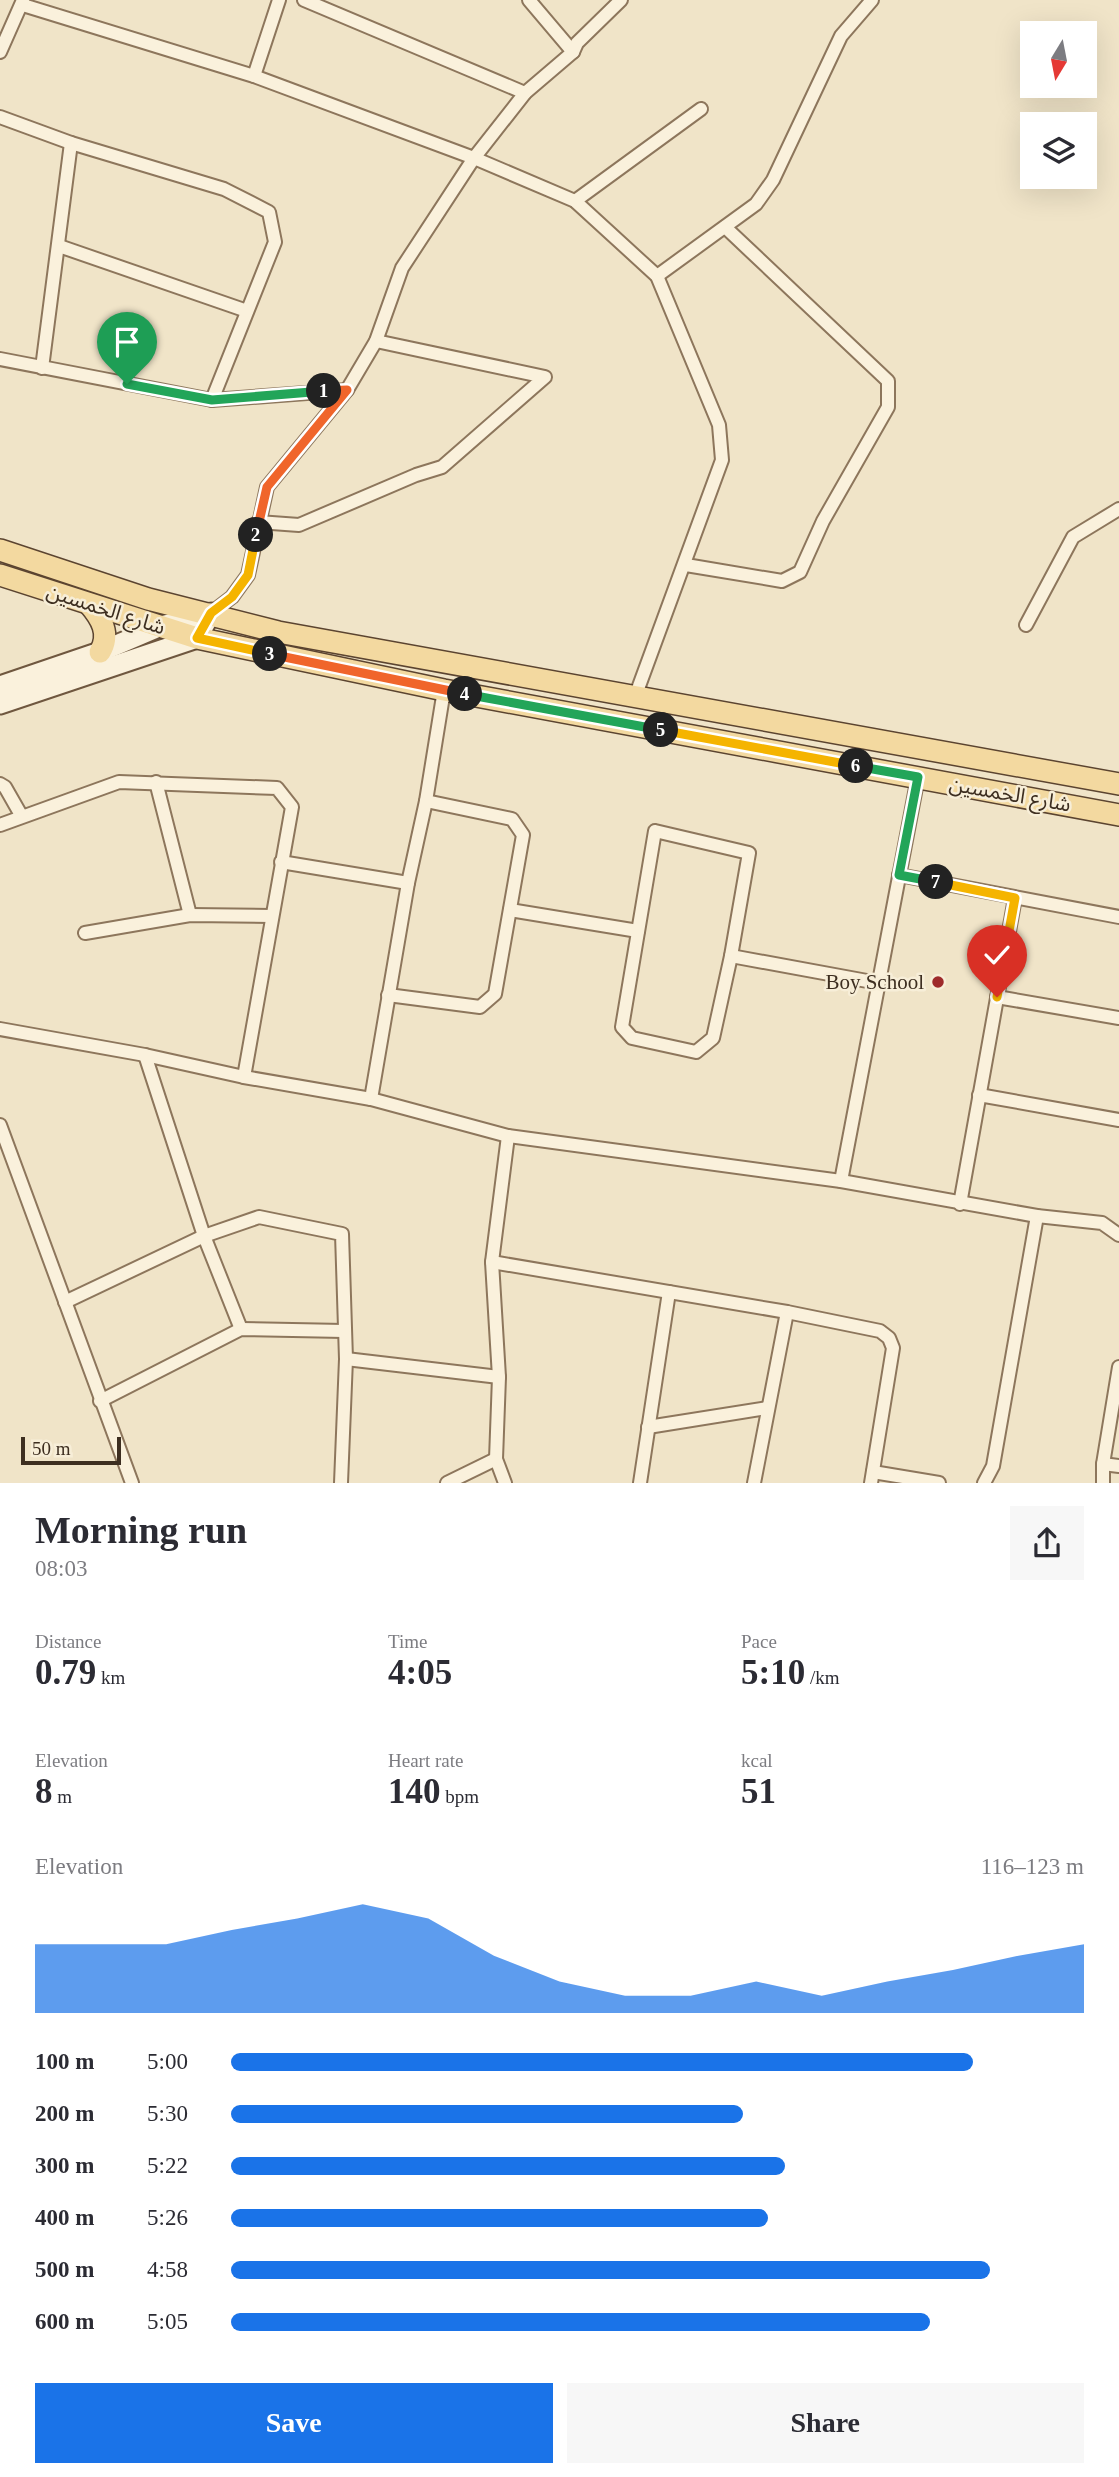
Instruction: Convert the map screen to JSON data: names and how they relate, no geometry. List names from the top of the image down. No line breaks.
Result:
{"streets":{"main road":["شارع الخمسين"]},"places":["Boy School"],"scale_bar":"50 m","north":"bottom","page":{"pins":["1","2","3","4","5","6","7"],"scale":"50 m","heading":["Morning run","08:03"],"stats":[["Distance","0.79 km"],["Time","4:05"],["Pace","5:10 /km"],["Elevation","8 m"],["Heart rate","140 bpm"],["kcal","51"]],"chart":["Elevation","116–123 m"],"list":[{"name":"100 m","note":"5:00"},{"name":"200 m","note":"5:30"},{"name":"300 m","note":"5:22"},{"name":"400 m","note":"5:26"},{"name":"500 m","note":"4:58"},{"name":"600 m","note":"5:05"}],"buttons":["Save","Share"]}}
